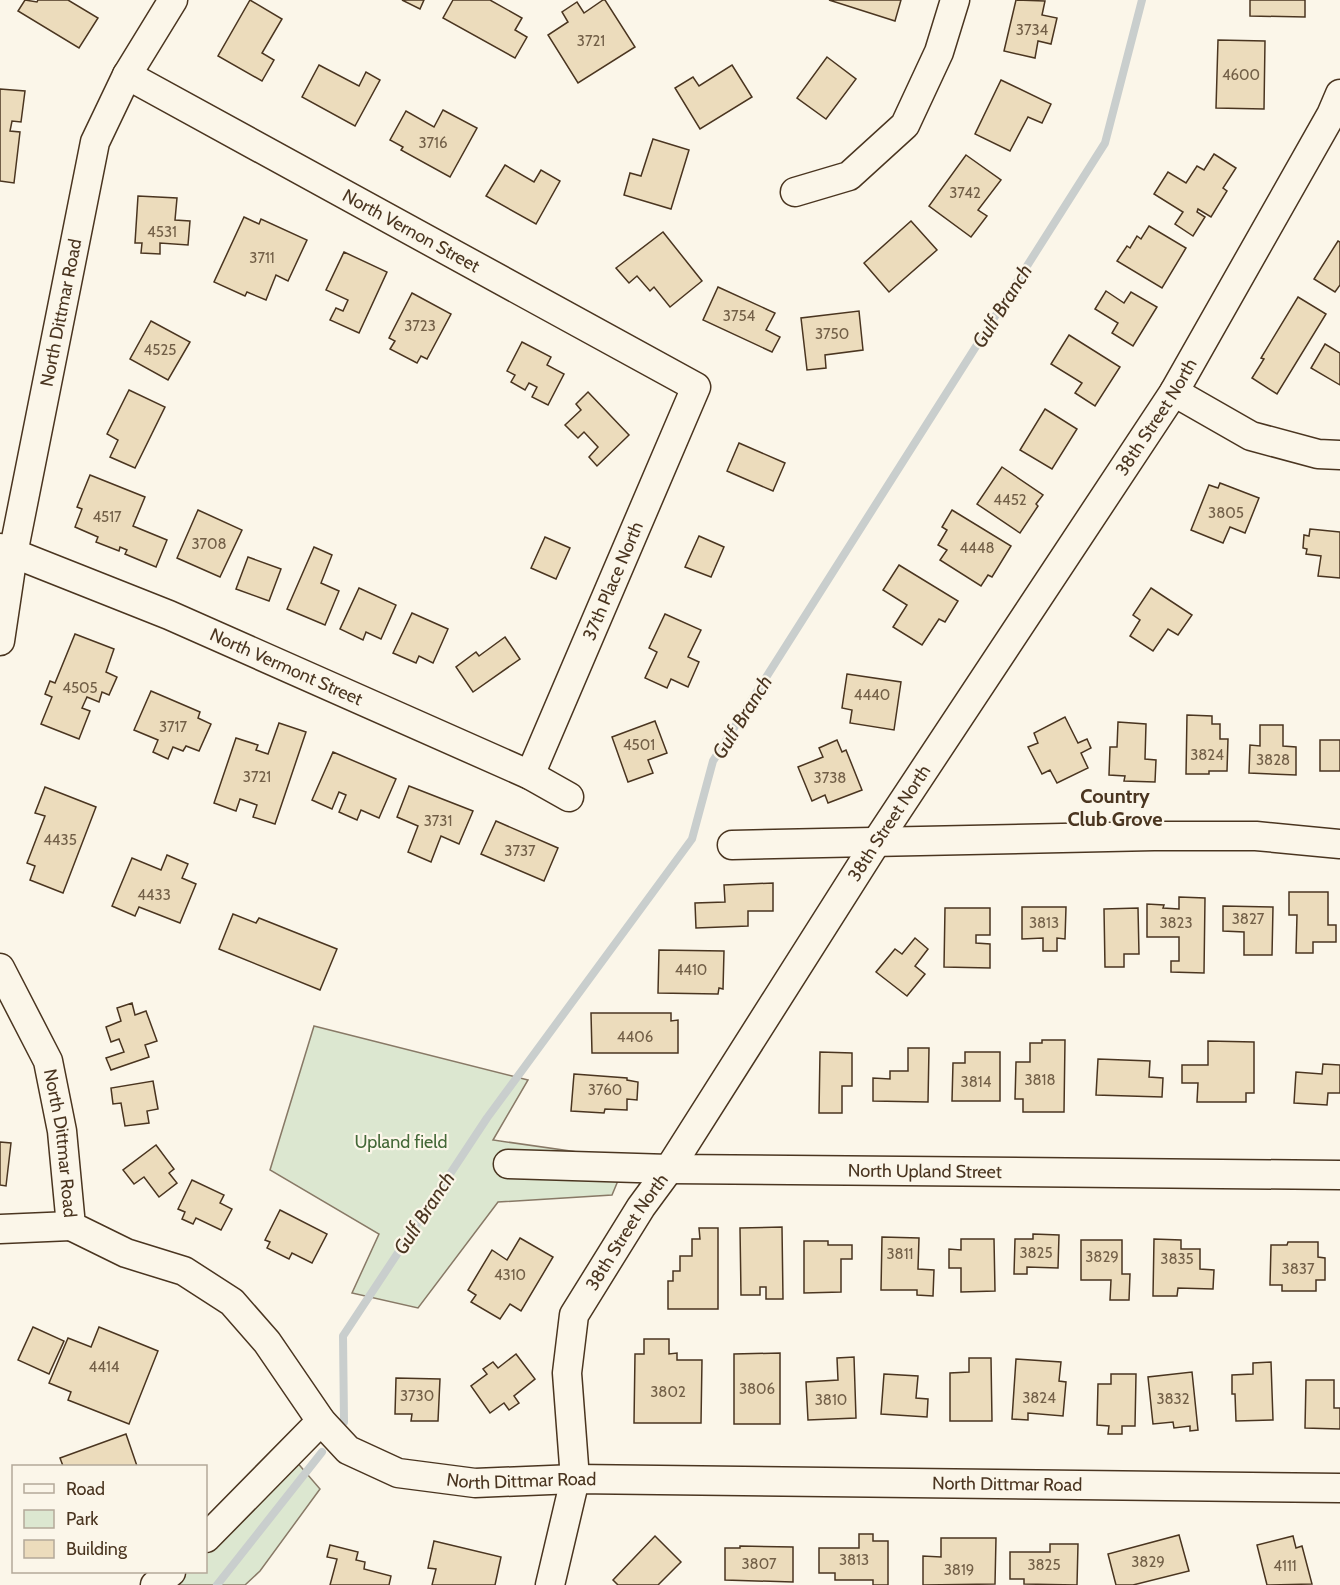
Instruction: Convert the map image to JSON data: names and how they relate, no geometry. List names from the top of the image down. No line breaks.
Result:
{"streets":{"street":["North Vernon Street","North Dittmar Road","38th Street North","37th Place North","North Vermont Street","North Upland Street"]},"crossings":[["North Vernon Street","North Dittmar Road"],["North Vernon Street","37th Place North"],["North Dittmar Road","38th Street North"],["North Dittmar Road","North Vermont Street"],["38th Street North","North Upland Street"],["37th Place North","North Vermont Street"]],"districts":["Country Club Grove"],"water":["Gulf Branch"],"parks":["Upland field"],"house_numbers":["3734","3721","4600","3716","3742","4531","3711","3754","3723","3750","4525","4452","3805","4517","3708","4448","4505","4440","3717","4501","3824","3828","3721","3738","3731","4435","3737","4433","3827","3813","3823","4410","4406","3818","3814","3760","3825","3811","3829","3835","3837","4310","4414","3806","3802","3730","3824","3832","3810","3813","3829","3807","3825","4111","3819"],"legend":["Road","Park","Building"]}
